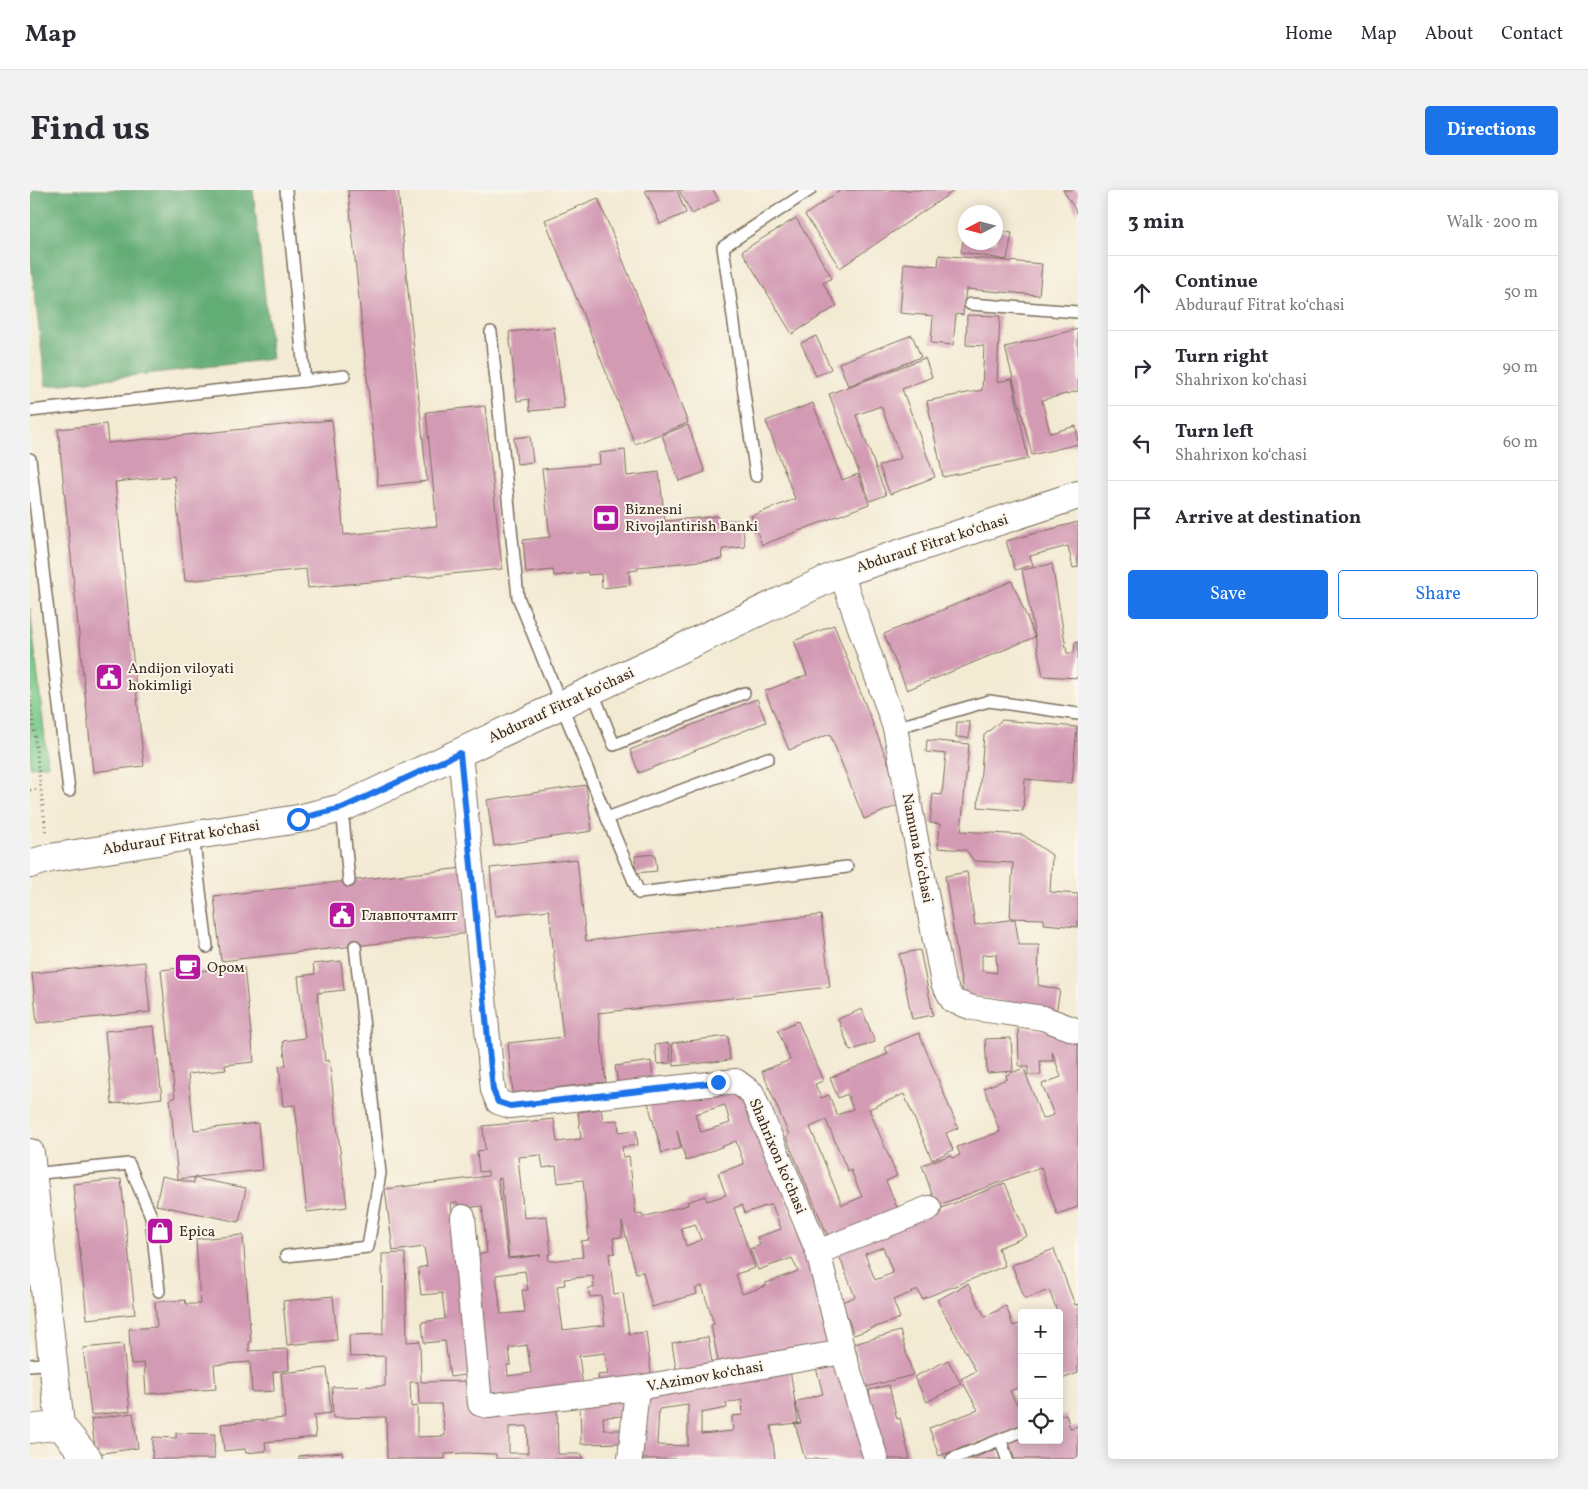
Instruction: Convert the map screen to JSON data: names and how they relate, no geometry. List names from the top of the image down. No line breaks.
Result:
{"streets":{"main road":["Abdurauf Fitrat koʻchasi"],"street":["Namuna koʻchasi","Shahrixon koʻchasi","V.Аzimov koʻchasi"]},"crossings":[["Abdurauf Fitrat koʻchasi","Namuna koʻchasi"],["Abdurauf Fitrat koʻchasi","Shahrixon koʻchasi"],["Shahrixon koʻchasi","V.Аzimov koʻchasi"]],"places":{"bank":["Biznesni Rivojlantirish Banki"],"public building":["Andijon vilоyati hоkimligi","Главпочтампт"],"cafe":["Ором"],"shop":["Epica"]},"north":"left","page":{"header":"Map","nav":["Home","Map","About","Contact"],"title":"Find us","buttons":["Directions",["Save","Share"]],"heading":["3 min","Walk · 200 m"],"list":[["Continue","Abdurauf Fitrat koʻchasi","50 m"],["Turn right","Shahrixon koʻchasi","90 m"],["Turn left","Shahrixon koʻchasi","60 m"],"Arrive at destination"],"map_buttons":["+","−"]}}
